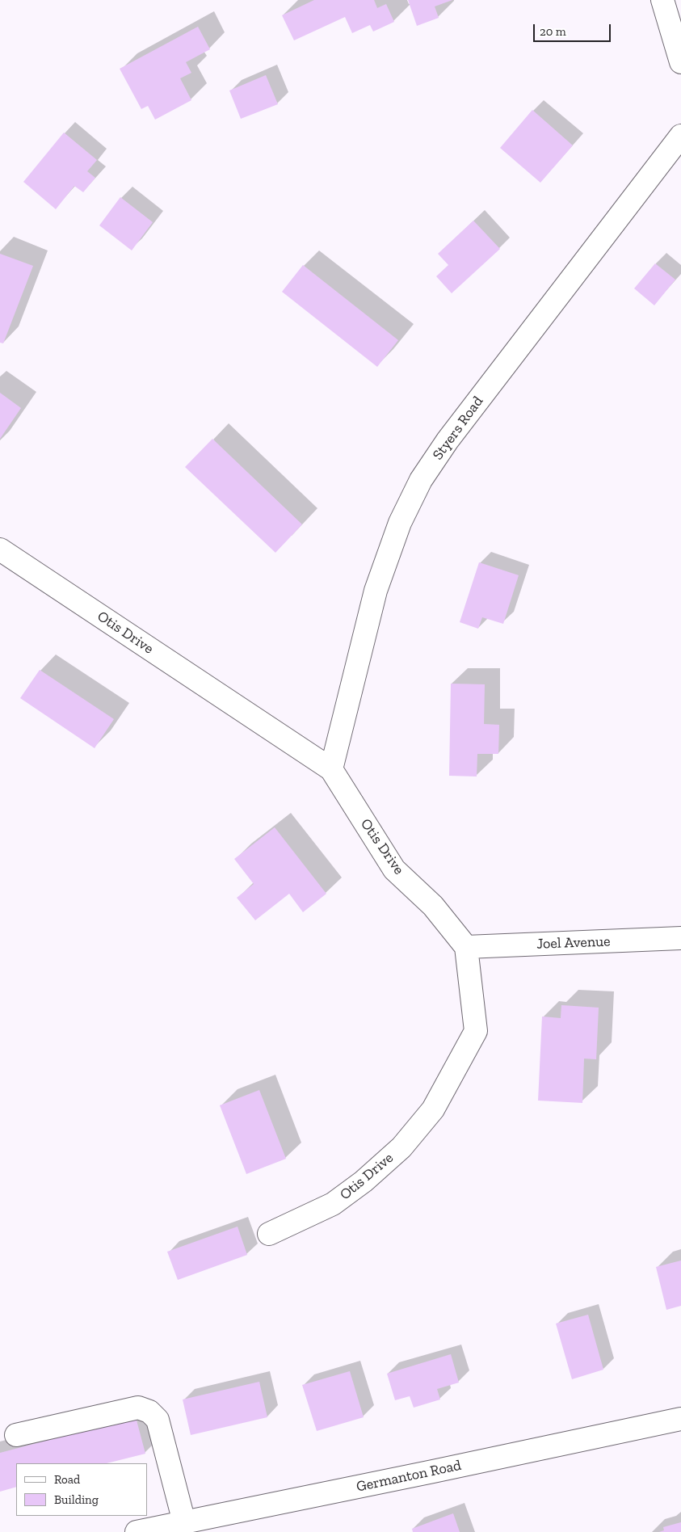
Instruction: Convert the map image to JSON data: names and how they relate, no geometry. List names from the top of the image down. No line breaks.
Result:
{"streets":{"street":["Styers Road","Otis Drive","Joel Avenue","Germanton Road"]},"crossings":[["Styers Road","Otis Drive"],["Otis Drive","Joel Avenue"]],"legend":["Road","Building"],"scale_bar":"20 m"}
